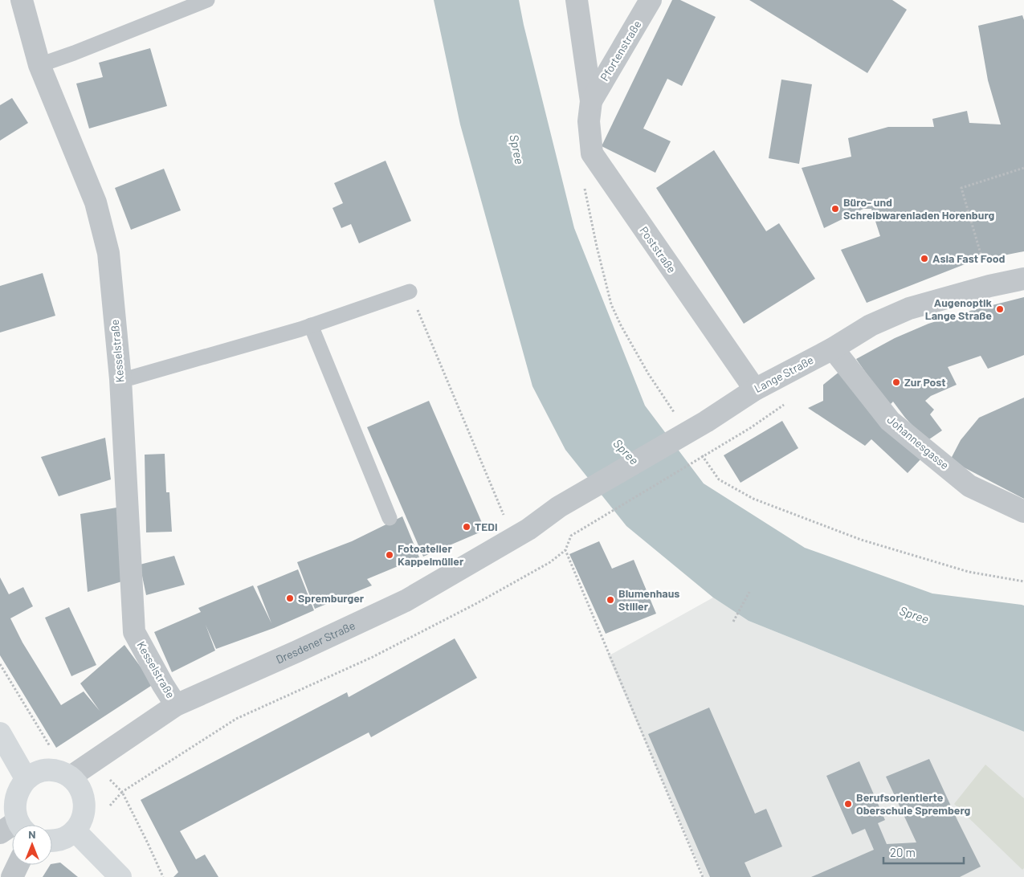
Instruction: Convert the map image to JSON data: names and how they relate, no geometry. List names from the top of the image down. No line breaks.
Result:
{"streets":{"street":["Pfortenstraße","Poststraße","Kesselstraße","Lange Straße","Johannesgasse","Dresdener Straße"]},"crossings":[["Pfortenstraße","Poststraße"],["Poststraße","Lange Straße"],["Kesselstraße","Dresdener Straße"],["Lange Straße","Johannesgasse"],["Lange Straße","Dresdener Straße"]],"water":["Spree"],"places":["Büro- und Schreibwarenladen Horenburg","Asia Fast Food","Augenoptik Lange Straße","Zur Post","TEDi","Fotoatelier Kappelmüller","Spremburger","Blumenhaus Stiller","Berufsorientierte Oberschule Spremberg"],"scale_bar":"20 m","north":"top"}
